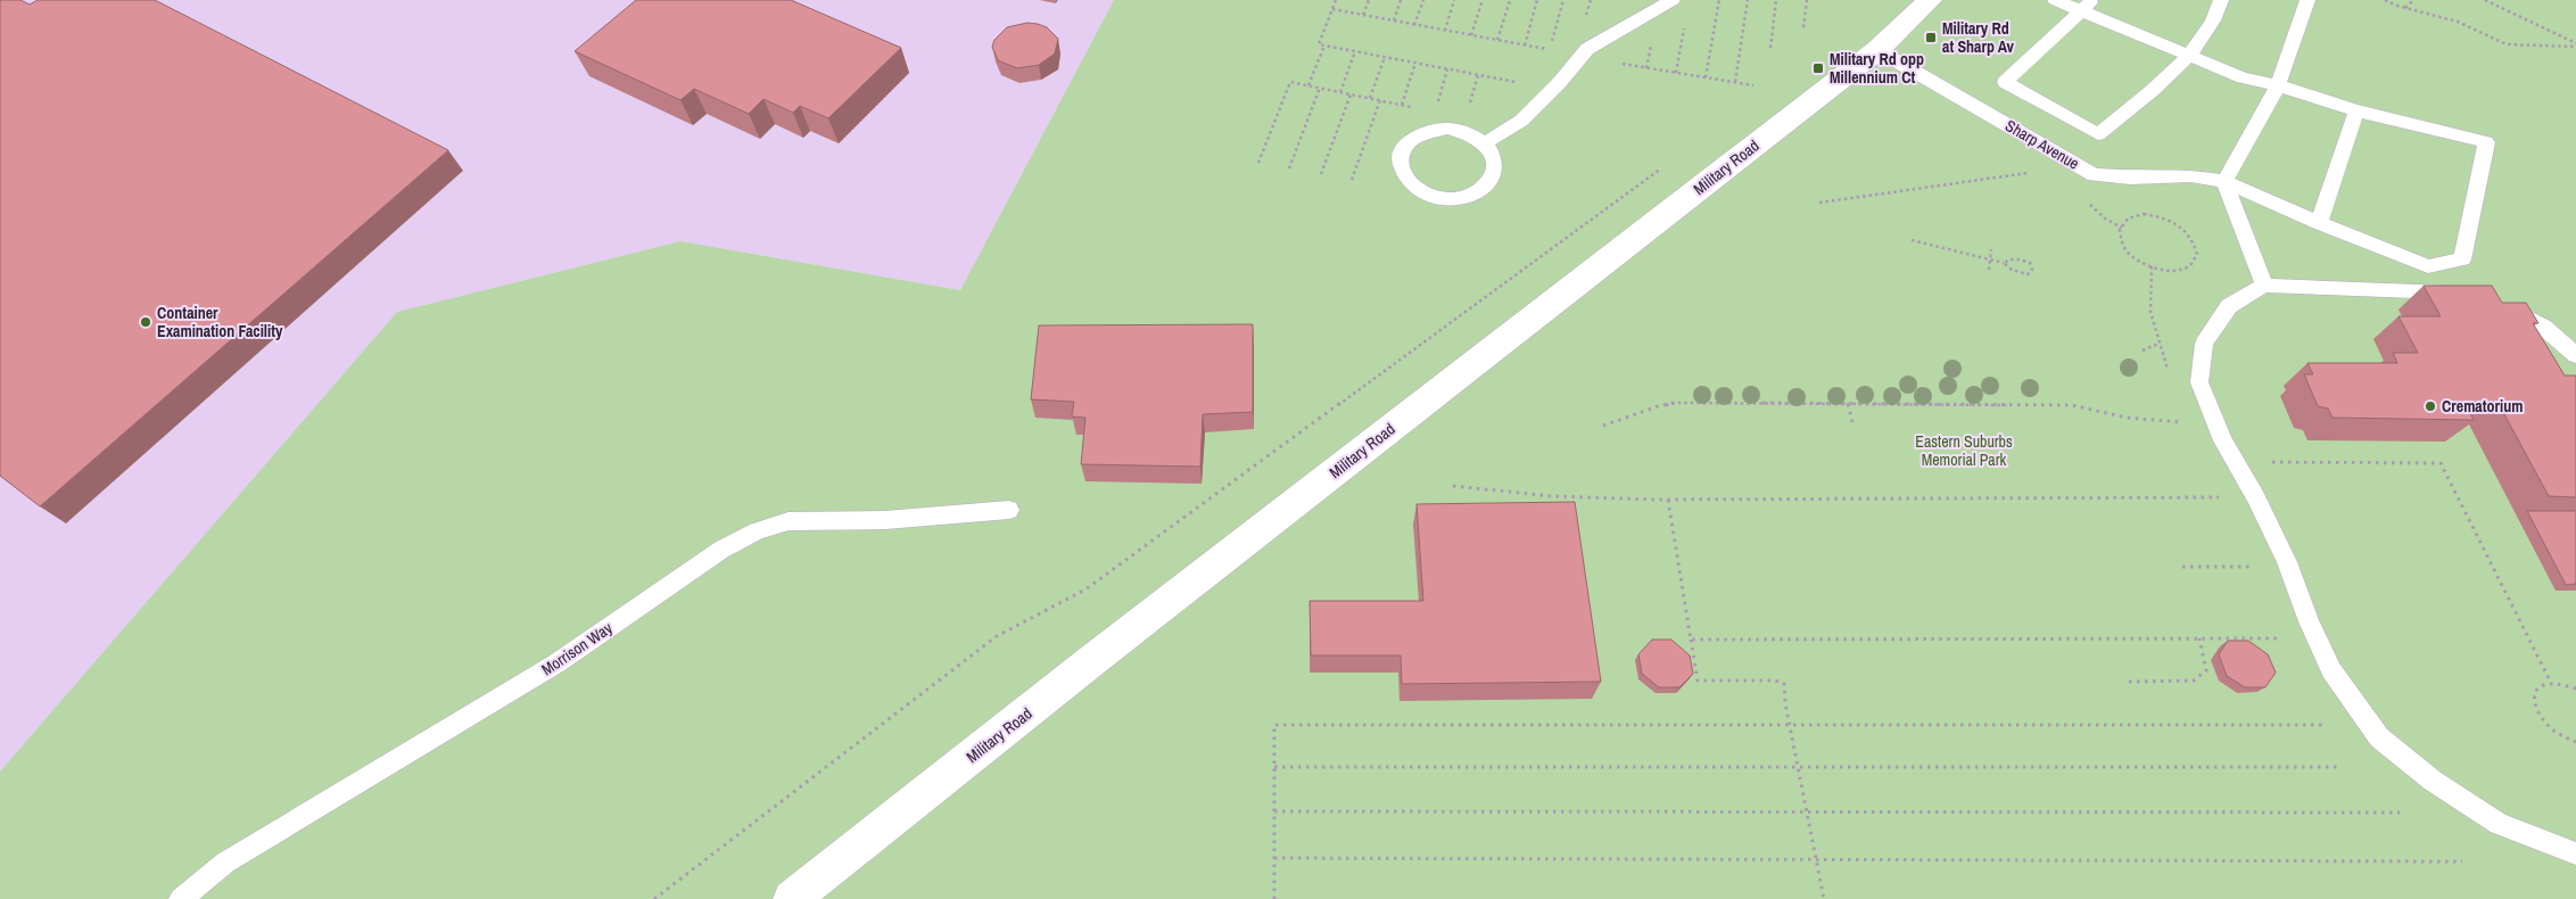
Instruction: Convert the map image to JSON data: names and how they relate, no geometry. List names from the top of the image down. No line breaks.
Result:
{"streets":{"street":["Military Road"],"lane":["Sharp Avenue","Morrison Way"]},"crossings":[["Sharp Avenue","Military Road"]],"parks":["Eastern Suburbs Memorial Park"],"places":{"transit":["Military Rd at Sharp Av","Military Rd opp Millennium Ct"],"other":["Container Examination Facility","Crematorium"]}}
